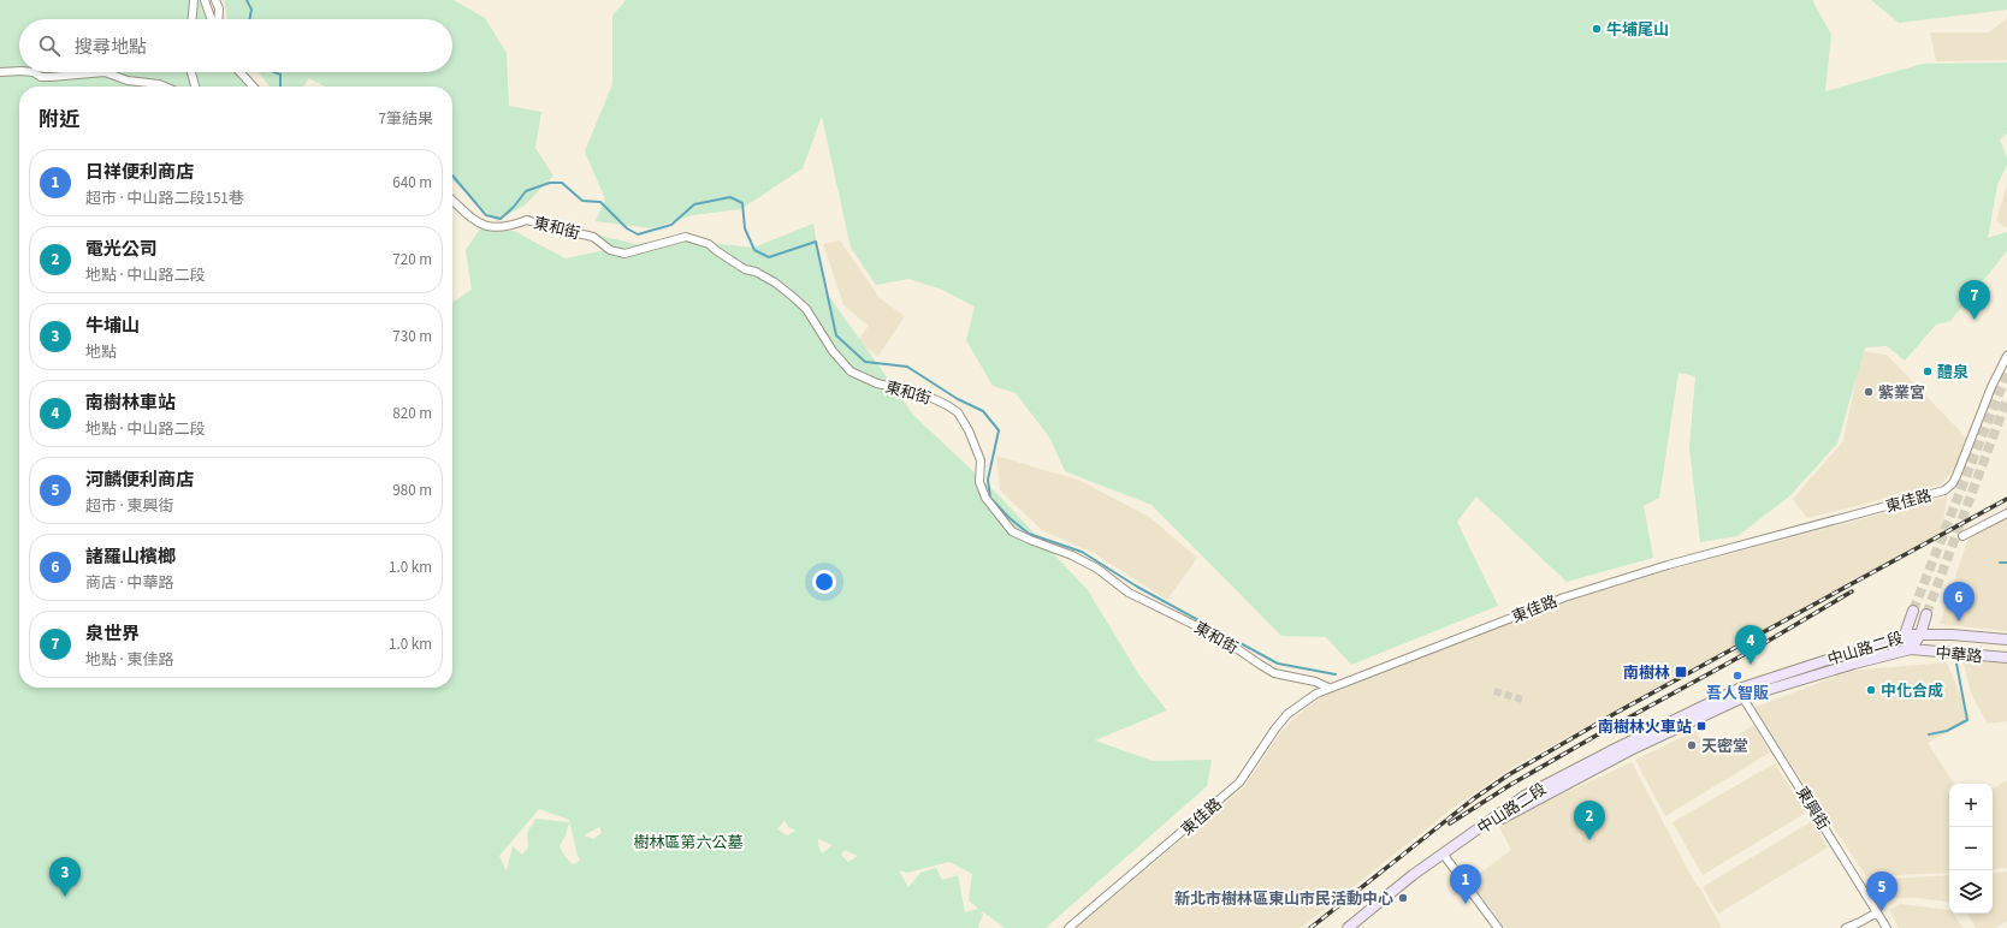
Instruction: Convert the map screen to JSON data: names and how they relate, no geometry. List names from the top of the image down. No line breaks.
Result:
{"streets":{"main road":["中山路二段","中華路"],"street":["東和街","東佳路","東興街"]},"crossings":[["東和街","東佳路"],["中山路二段","中華路"],["中山路二段","東興街"]],"parks":["樹林區第六公墓"],"places":{"other":["牛埔尾山","醴泉","紫業宮","吾人智販","中化合成","天密堂","新北市樹林區東山市民活動中心"],"transit":["南樹林","南樹林火車站"]},"page":{"search":"搜尋地點","heading":["附近","7筆結果"],"list":[{"mark":"1","name":"日祥便利商店","note":"超市 · 中山路二段151巷","value":"640 m"},{"mark":"2","name":"電光公司","note":"地點 · 中山路二段","value":"720 m"},{"mark":"3","name":"牛埔山","note":"地點","value":"730 m"},{"mark":"4","name":"南樹林車站","note":"地點 · 中山路二段","value":"820 m"},{"mark":"5","name":"河麟便利商店","note":"超市 · 東興街","value":"980 m"},{"mark":"6","name":"諸羅山檳榔","note":"商店 · 中華路","value":"1.0 km"},{"mark":"7","name":"泉世界","note":"地點 · 東佳路","value":"1.0 km"}],"pins":["7","6","4","2","3","1","5"],"map_buttons":["+","−"]}}
